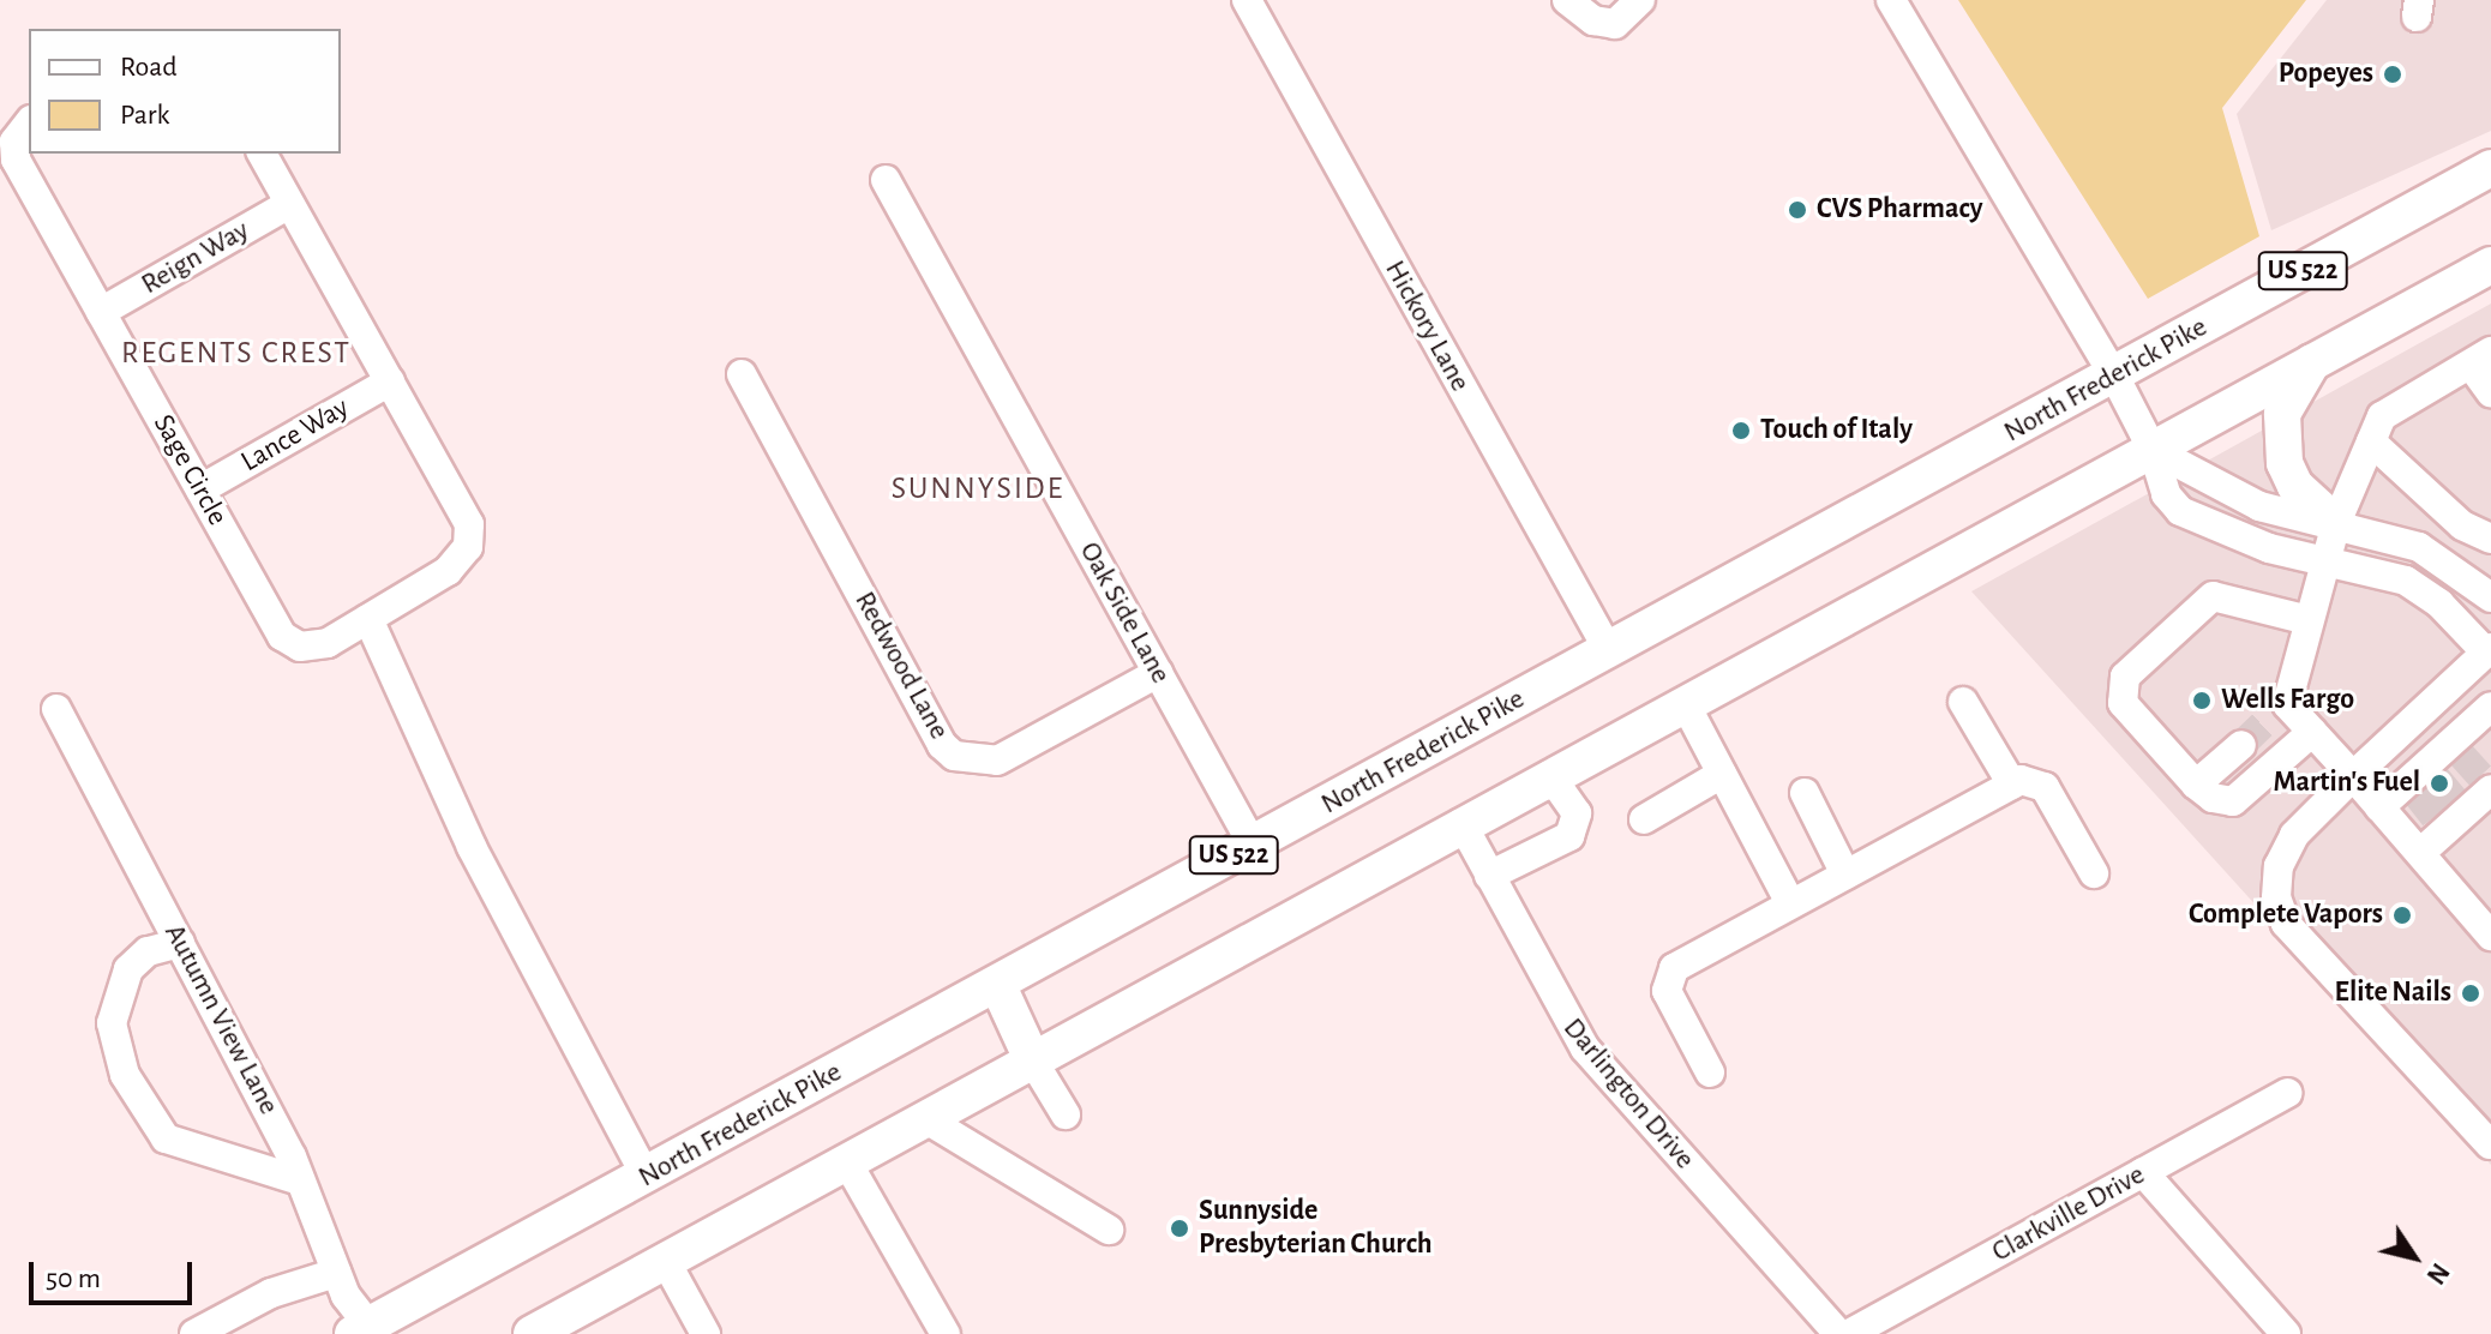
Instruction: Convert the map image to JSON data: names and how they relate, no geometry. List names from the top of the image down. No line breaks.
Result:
{"streets":{"main road":["US 522","North Frederick Pike"],"street":["Reign Way","Hickory Lane","Lance Way","Sage Circle","Oak Side Lane","Redwood Lane","Autumn View Lane","Darlington Drive","Clarkville Drive"]},"crossings":[["Reign Way","Sage Circle"],["US 522","Darlington Drive"],["Hickory Lane","North Frederick Pike"],["North Frederick Pike","Oak Side Lane"],["North Frederick Pike","Autumn View Lane"],["Lance Way","Sage Circle"],["Oak Side Lane","Redwood Lane"]],"districts":["REGENTS CREST","SUNNYSIDE"],"places":["Popeyes","CVS Pharmacy","Touch of Italy","Wells Fargo","Martin's Fuel","Complete Vapors","Elite Nails","Sunnyside Presbyterian Church"],"legend":["Road","Park"],"scale_bar":"50 m","north":"bottom right"}
